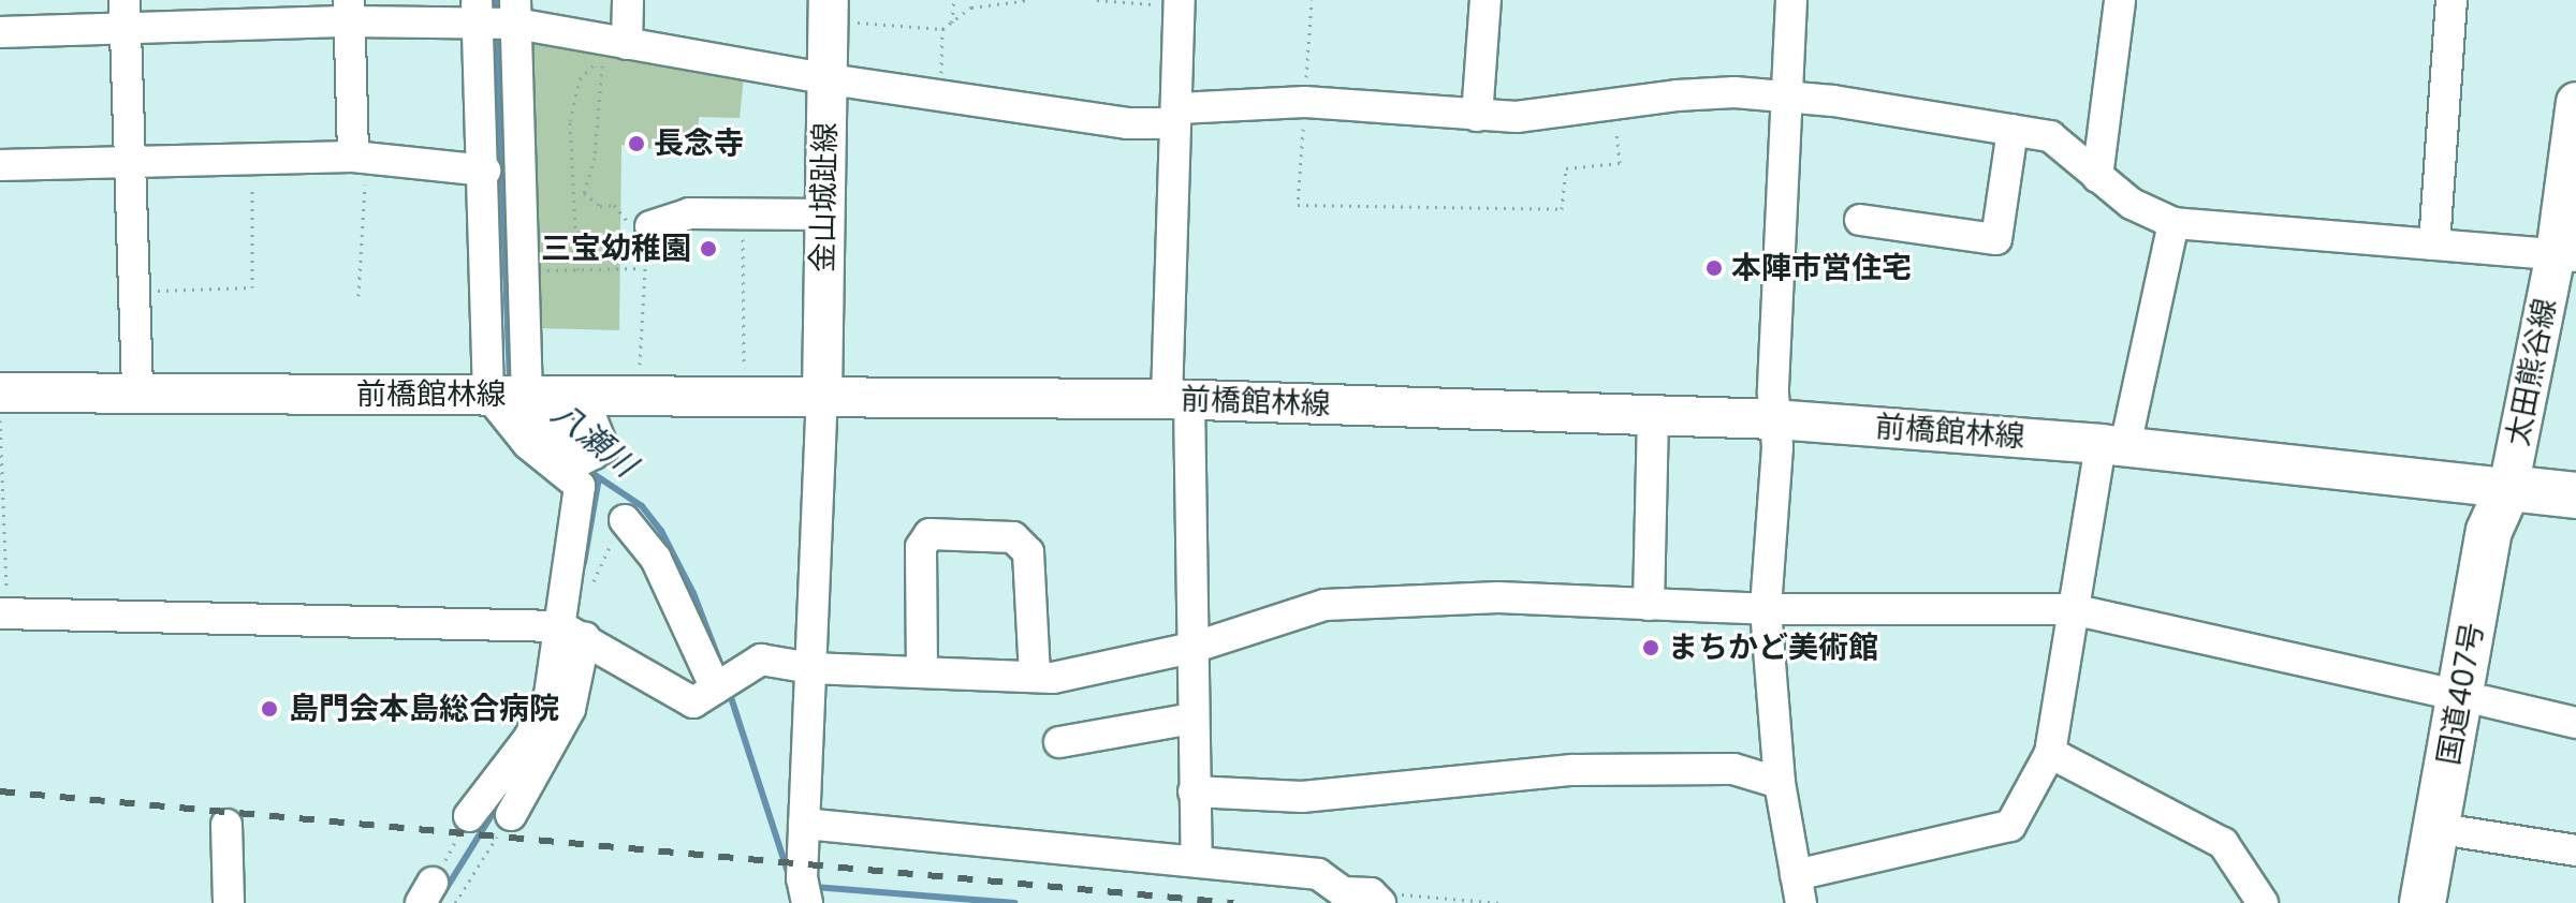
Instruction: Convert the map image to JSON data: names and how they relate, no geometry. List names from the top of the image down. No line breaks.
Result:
{"streets":{"highway":["国道407号"],"main road":["金山城趾線","太田熊谷線","前橋館林線"]},"crossings":[["金山城趾線","前橋館林線"],["太田熊谷線","前橋館林線"],["太田熊谷線","国道407号"],["前橋館林線","国道407号"]],"water":["八瀬川"],"places":["長念寺","三宝幼稚園","本陣市営住宅","まちかど美術館","島門会本島総合病院"]}
